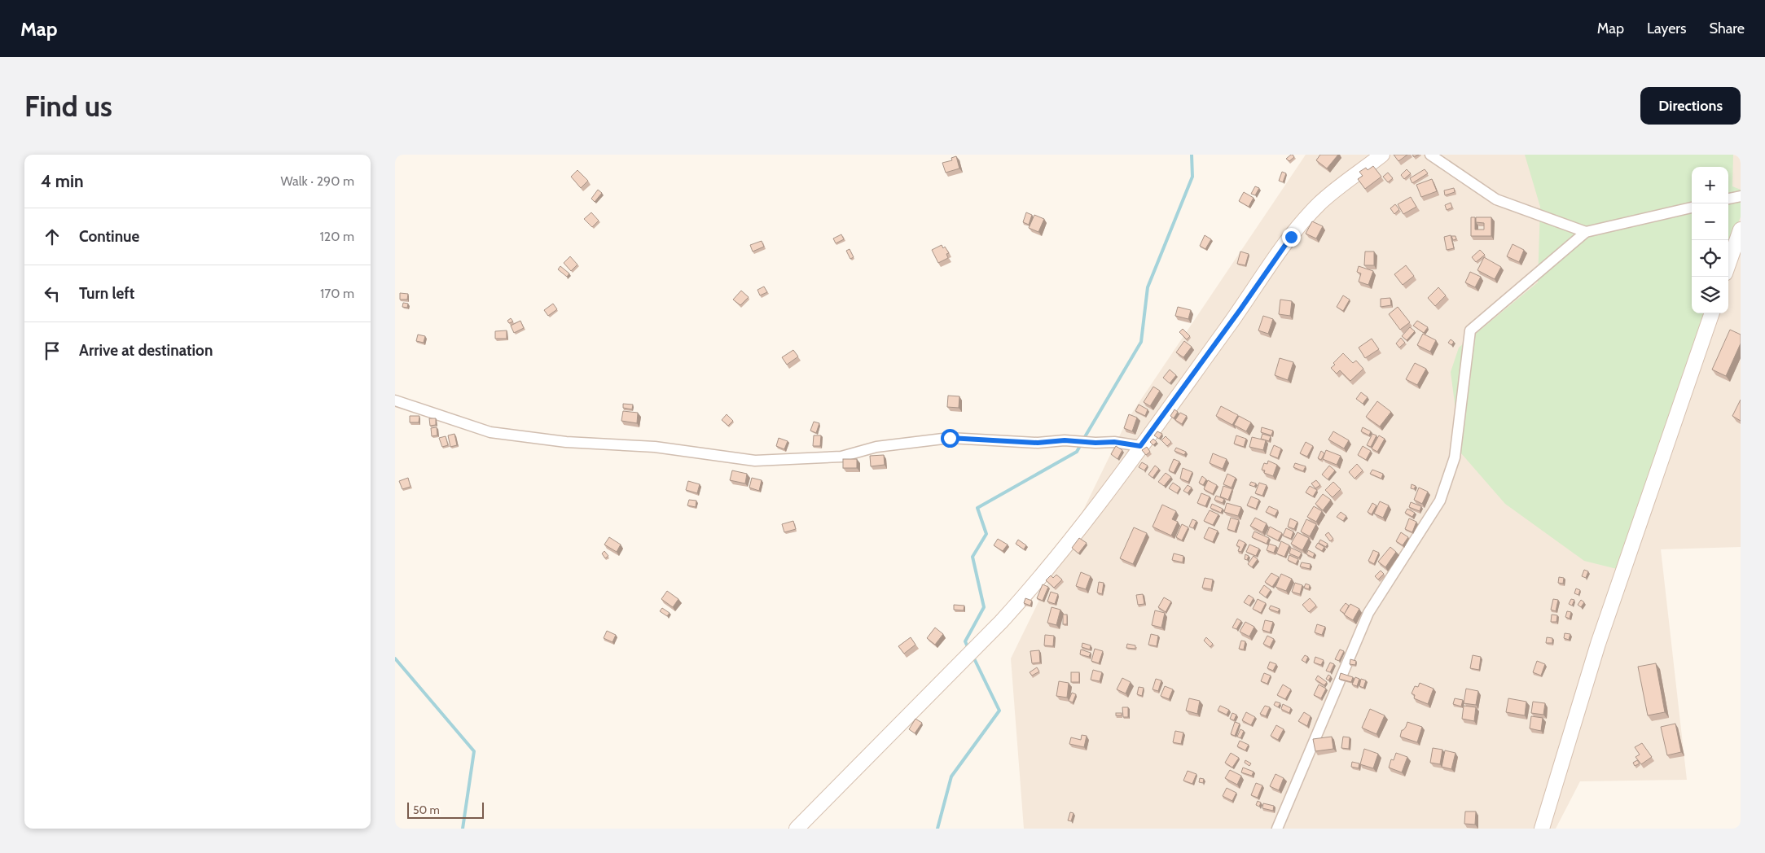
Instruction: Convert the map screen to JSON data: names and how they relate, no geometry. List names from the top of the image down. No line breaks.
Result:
{"scale_bar":"50 m","page":{"header":"Map","nav":["Map","Layers","Share"],"buttons":"Directions","title":"Find us","heading":["4 min","Walk · 290 m"],"map_buttons":["+","−"],"list":[["Continue","120 m"],["Turn left","170 m"],"Arrive at destination"],"scale":"50 m"}}
